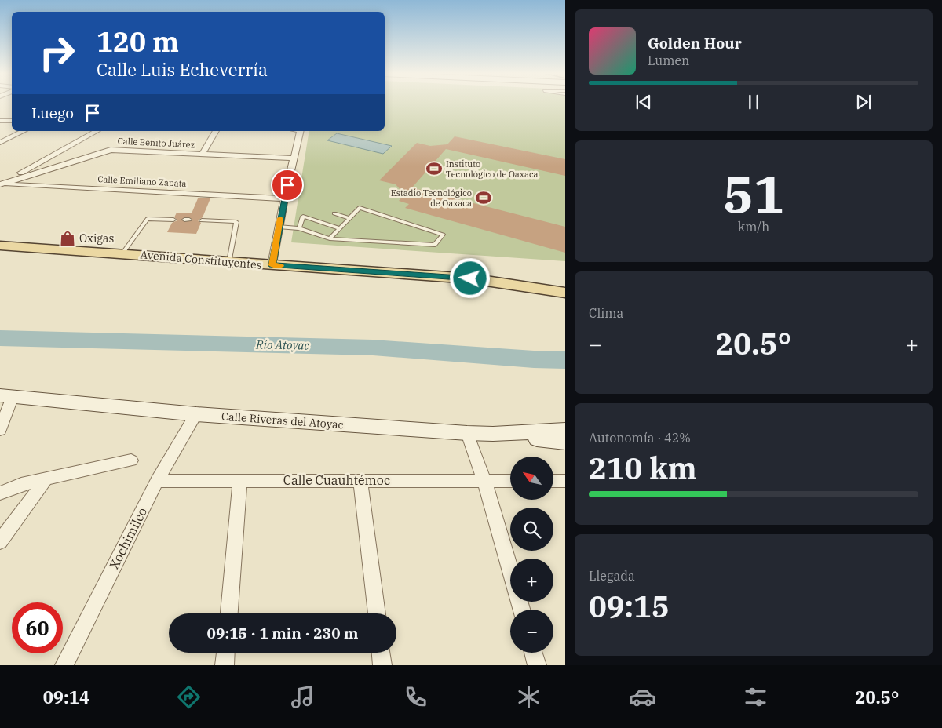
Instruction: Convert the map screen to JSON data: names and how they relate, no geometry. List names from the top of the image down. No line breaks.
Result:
{"streets":{"main road":["Avenida Constituyentes"],"street":["Calle Benito Juárez","Calle Emiliano Zapata","Calle Riveras del Atoyac","Calle Cuauhtémoc","Xochimilco"]},"crossings":[["Calle Benito Juárez","Calle Emiliano Zapata"],["Calle Riveras del Atoyac","Xochimilco"],["Calle Cuauhtémoc","Xochimilco"]],"water":["Río Atoyac"],"places":{"sports":["Instituto Tecnológico de Oaxaca","Estadio Tecnológico de Oaxaca"],"shop":["Oxigas"]},"north":"top left","page":{"turn":["120 m","Calle Luis Echeverría"],"song":["Golden Hour","Lumen"],"then":"Luego","tile":[["51","km/h"],"Clima",["Autonomía · 42%","210 km"],["Llegada","09:15"]],"heat":["−","20.5°","+"],"map_buttons":["+","−"],"limit":"60","trip":"09:15 · 1 min · 230 m","tabs":["09:14","20.5°"]}}
